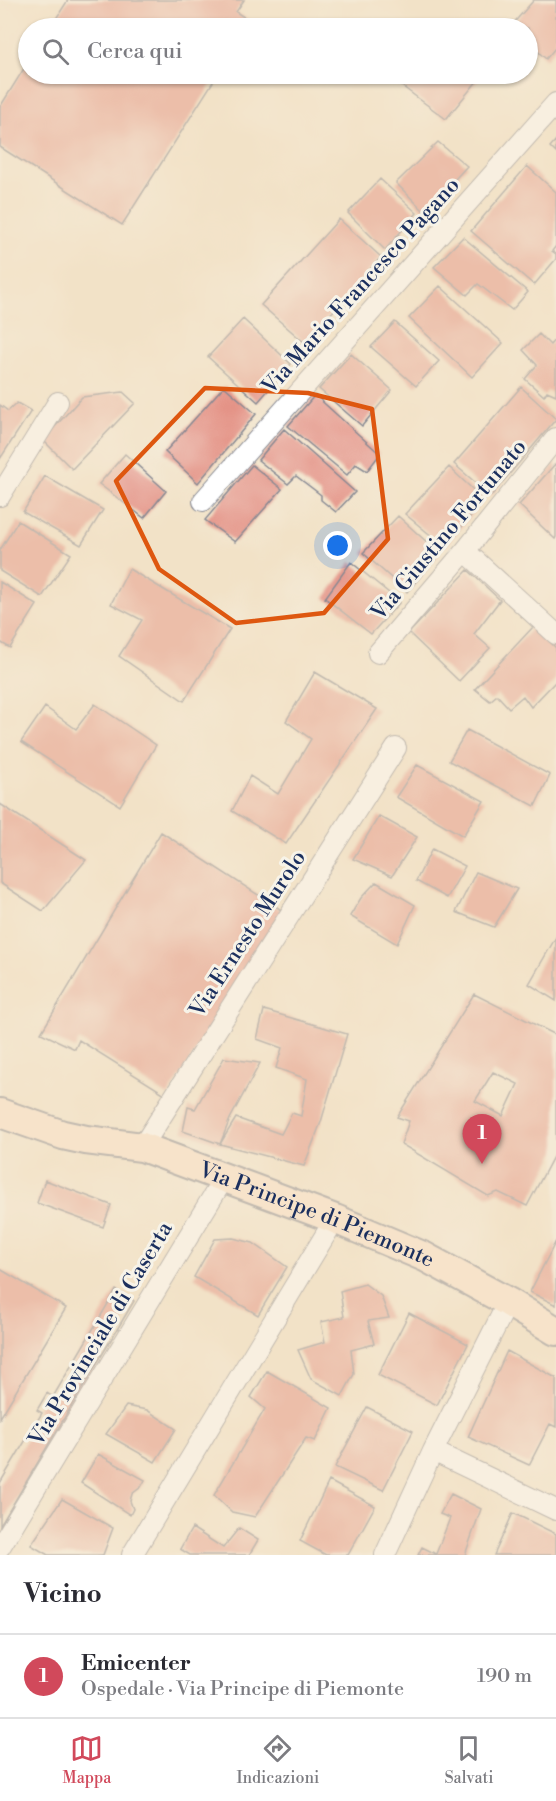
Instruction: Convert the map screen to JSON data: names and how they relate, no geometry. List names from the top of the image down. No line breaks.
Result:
{"streets":{"main road":["Via Principe di Piemonte"],"street":["Via Mario Francesco Pagano","Via Giustino Fortunato","Via Ernesto Murolo","Via Provinciale di Caserta"]},"crossings":[["Via Ernesto Murolo","Via Principe di Piemonte"],["Via Principe di Piemonte","Via Provinciale di Caserta"]],"page":{"search":"Cerca qui","pins":"1","heading":"Vicino","list":[{"mark":"1","name":"Emicenter","note":"Ospedale · Via Principe di Piemonte","value":"190 m"}],"nav":["Mappa","Indicazioni","Salvati"]}}
